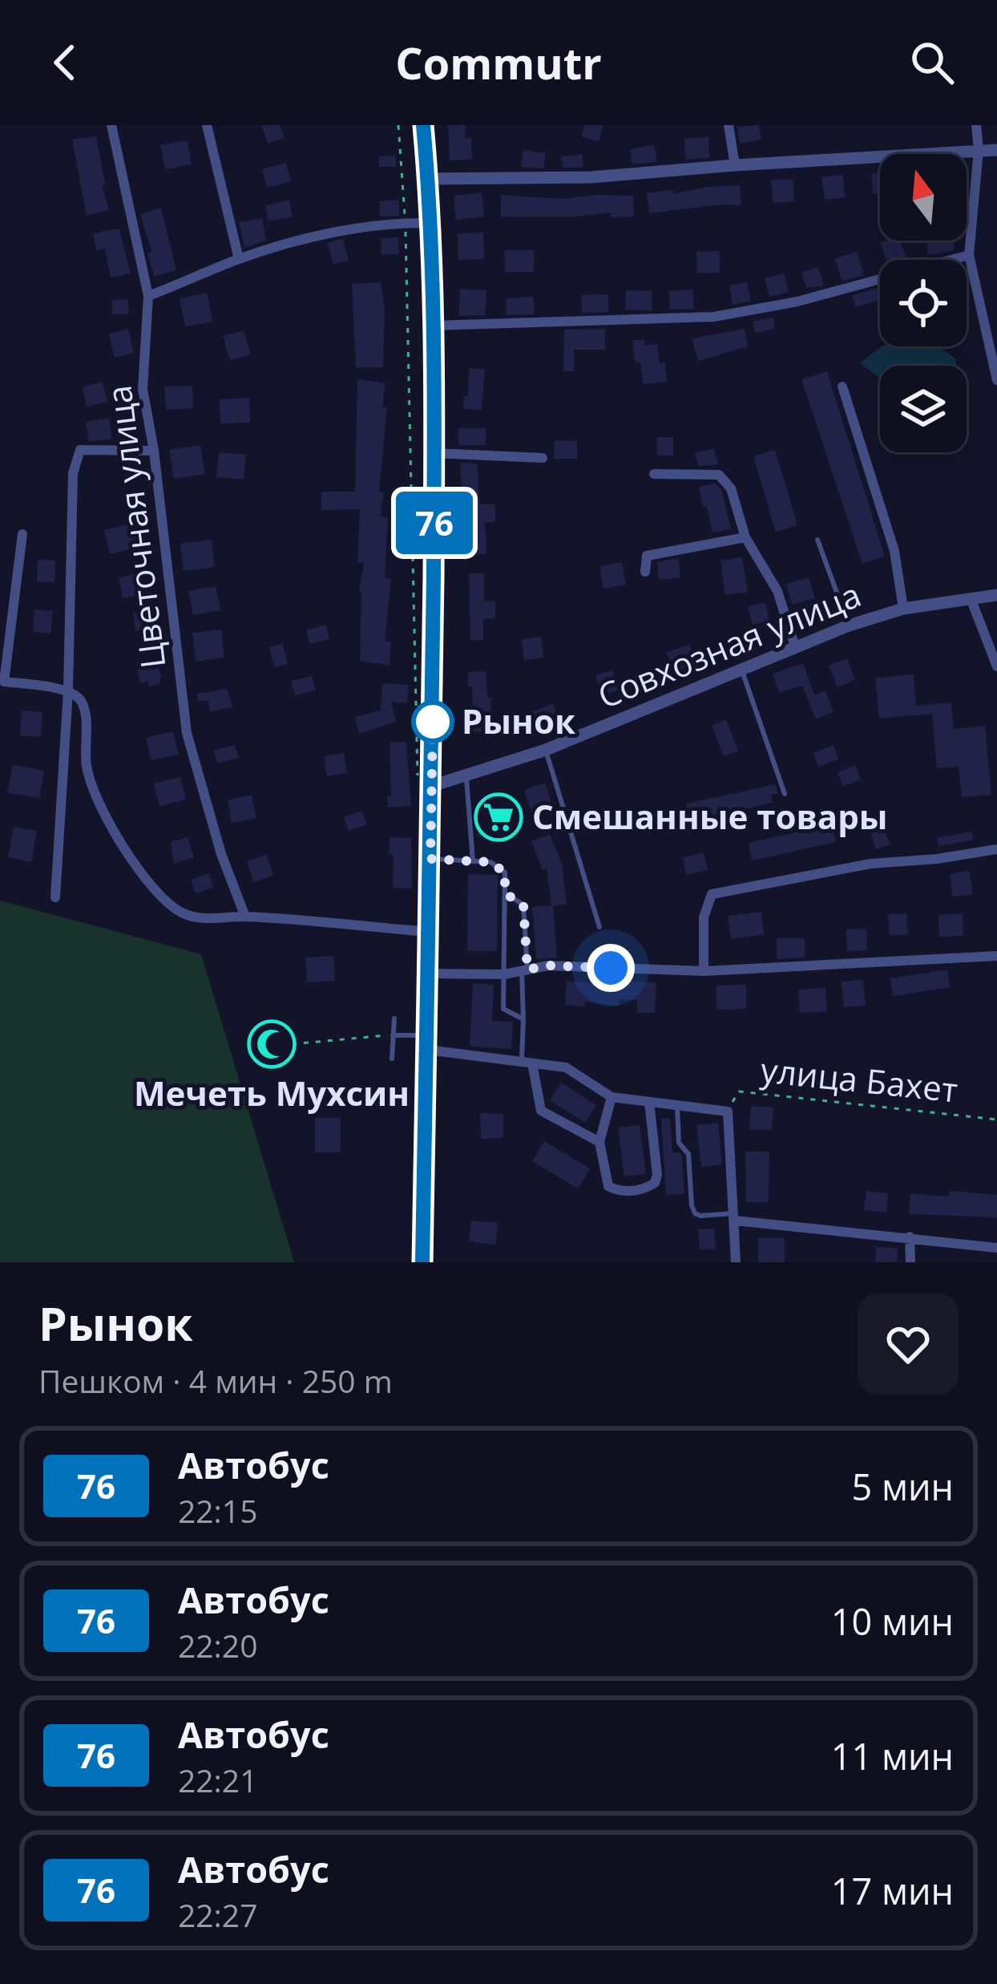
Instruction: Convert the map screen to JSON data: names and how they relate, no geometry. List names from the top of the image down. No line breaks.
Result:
{"streets":{"street":["Цветочная улица","Совхозная улица"],"path":["улица Бахет"]},"places":{"other":["Рынок"],"supermarket":["Смешанные товары"],"mosque":["Мечеть Мухсин"]},"lines":["bus line 76"],"north":"top","page":{"header":"Commutr","on_map":"76","heading":["Рынок","Пешком · 4 мин · 250 m"],"list":[{"mark":"76","name":"Автобус","note":"22:15","value":"5 мин"},{"mark":"76","name":"Автобус","note":"22:20","value":"10 мин"},{"mark":"76","name":"Автобус","note":"22:21","value":"11 мин"},{"mark":"76","name":"Автобус","note":"22:27","value":"17 мин"}]}}
